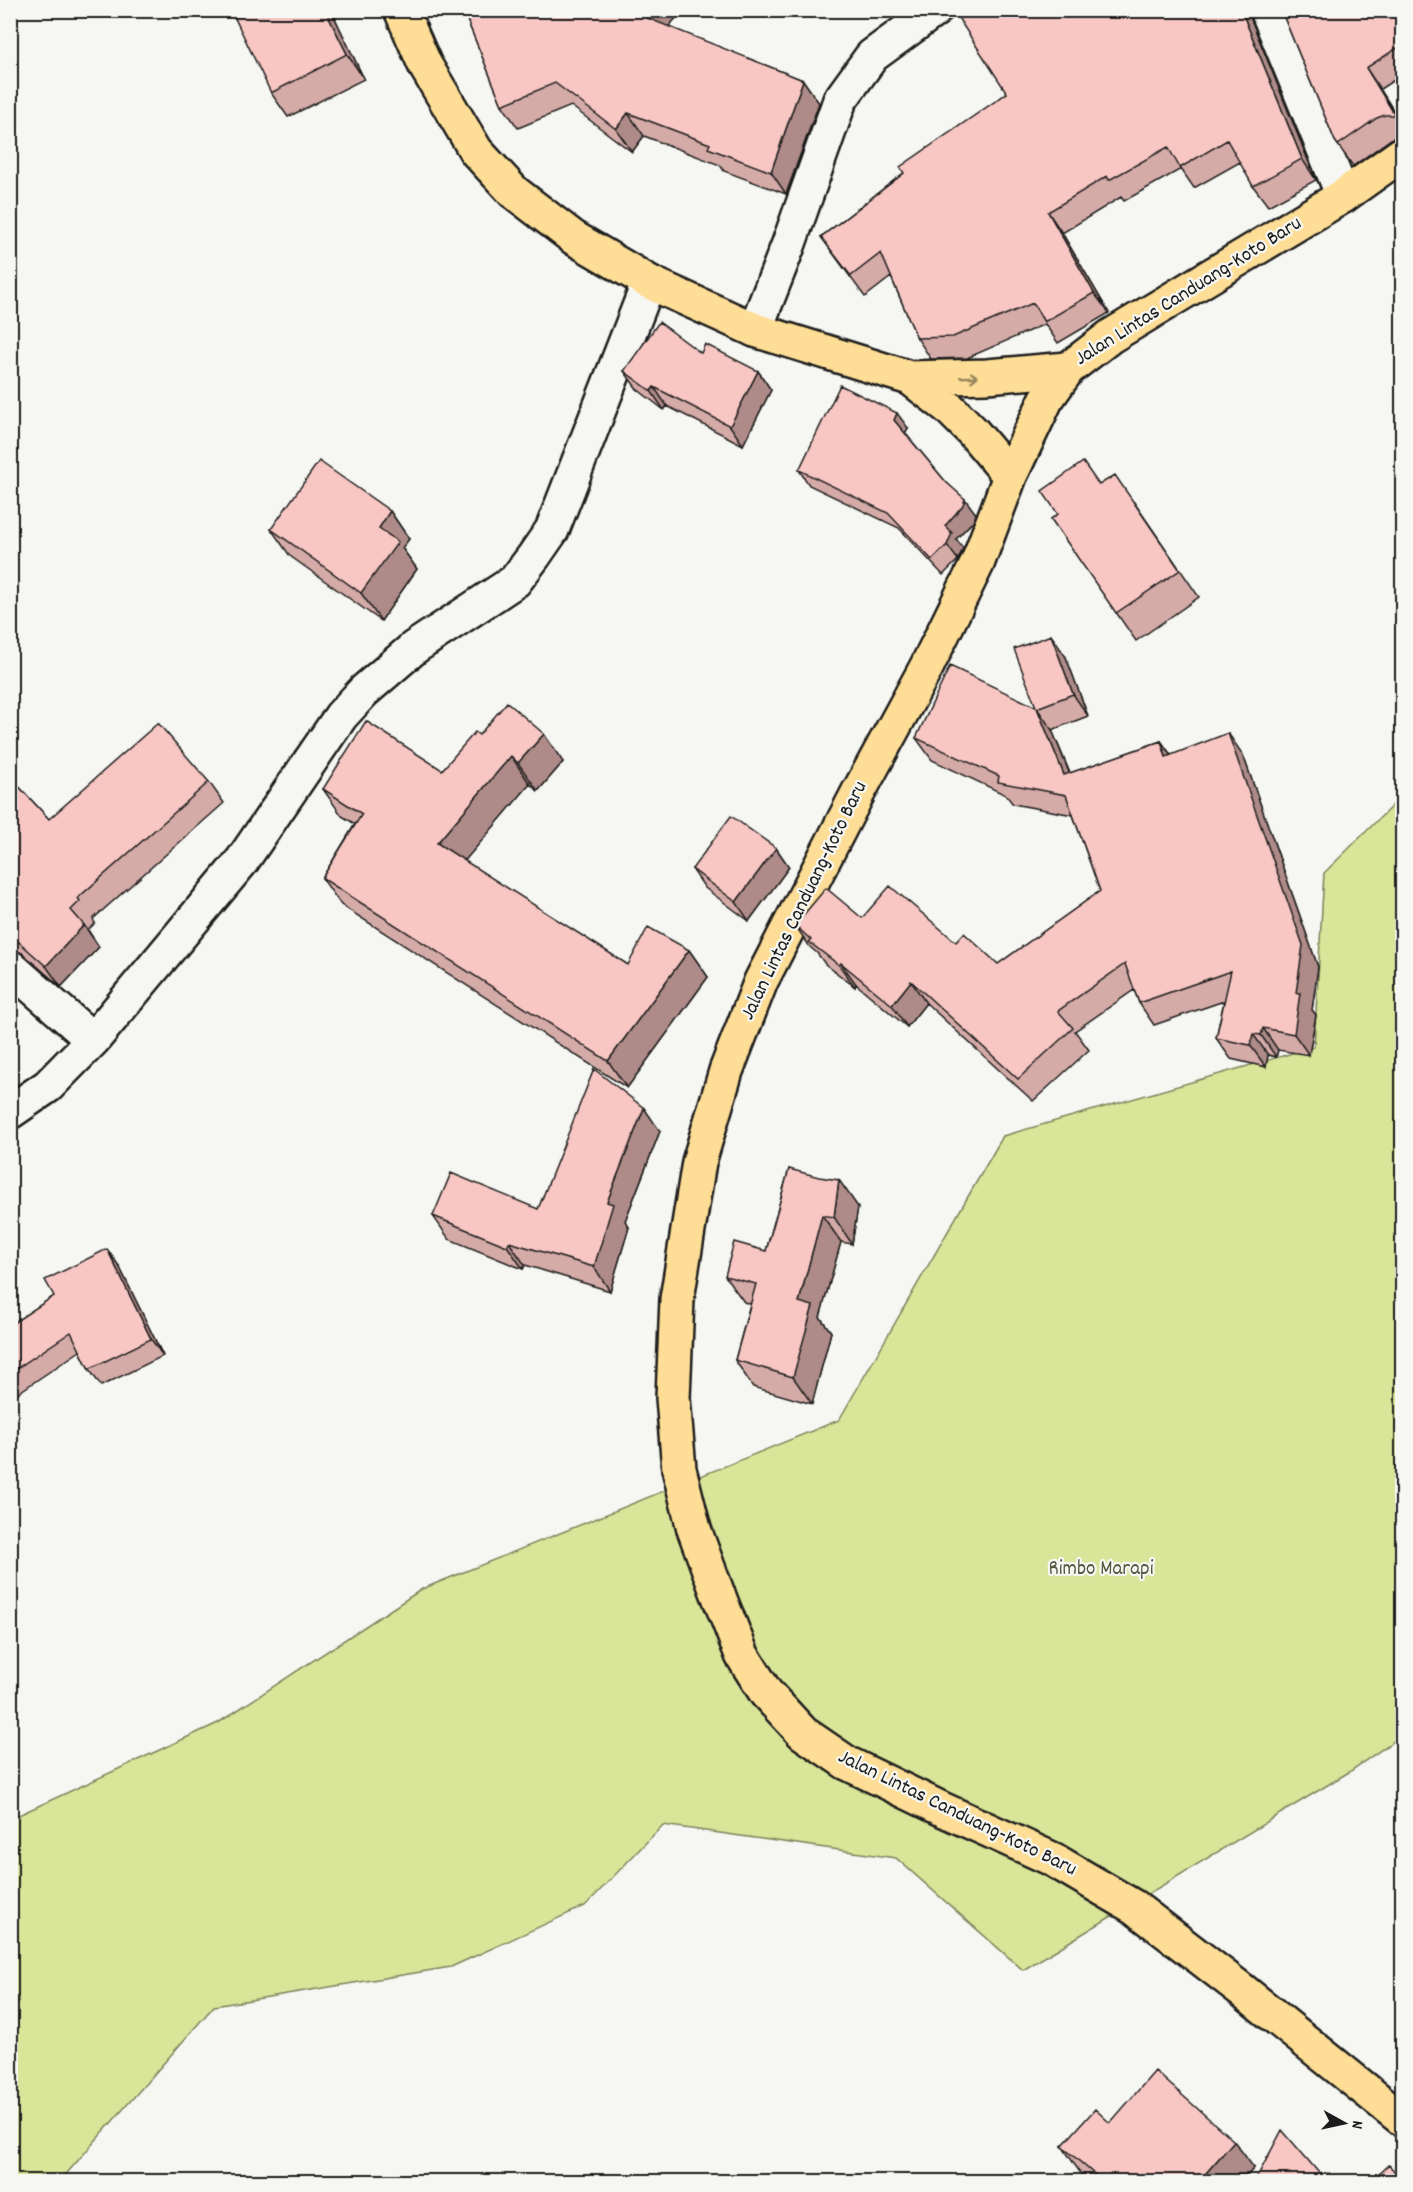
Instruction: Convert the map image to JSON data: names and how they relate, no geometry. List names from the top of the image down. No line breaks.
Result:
{"streets":{"main road":["Jalan Lintas Canduang-Koto Baru"]},"parks":["Rimbo Marapi"],"north":"right"}
